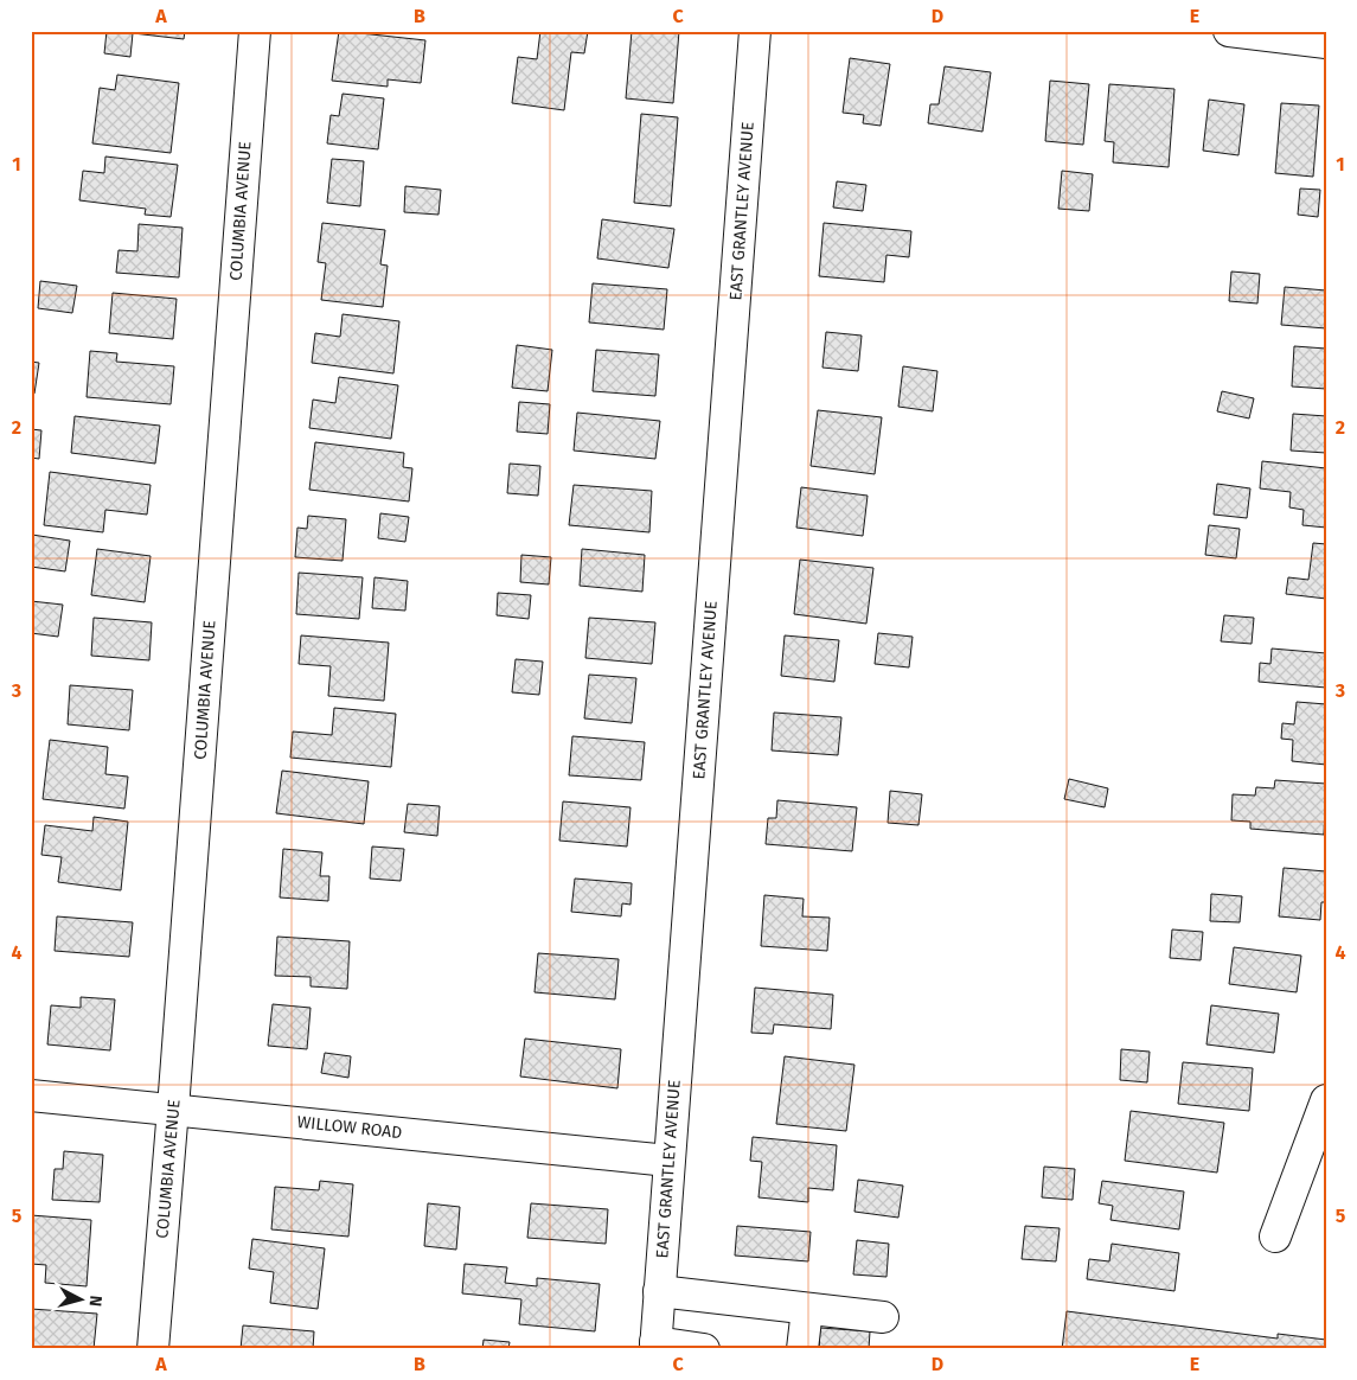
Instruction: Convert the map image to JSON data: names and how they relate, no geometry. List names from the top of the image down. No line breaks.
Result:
{"streets":{"street":["COLUMBIA AVENUE","EAST GRANTLEY AVENUE","WILLOW ROAD"]},"crossings":[["COLUMBIA AVENUE","WILLOW ROAD"],["EAST GRANTLEY AVENUE","WILLOW ROAD"]],"north":"right","grid":{"columns":["A","B","C","D","E"],"rows":["1","2","3","4","5"]}}
